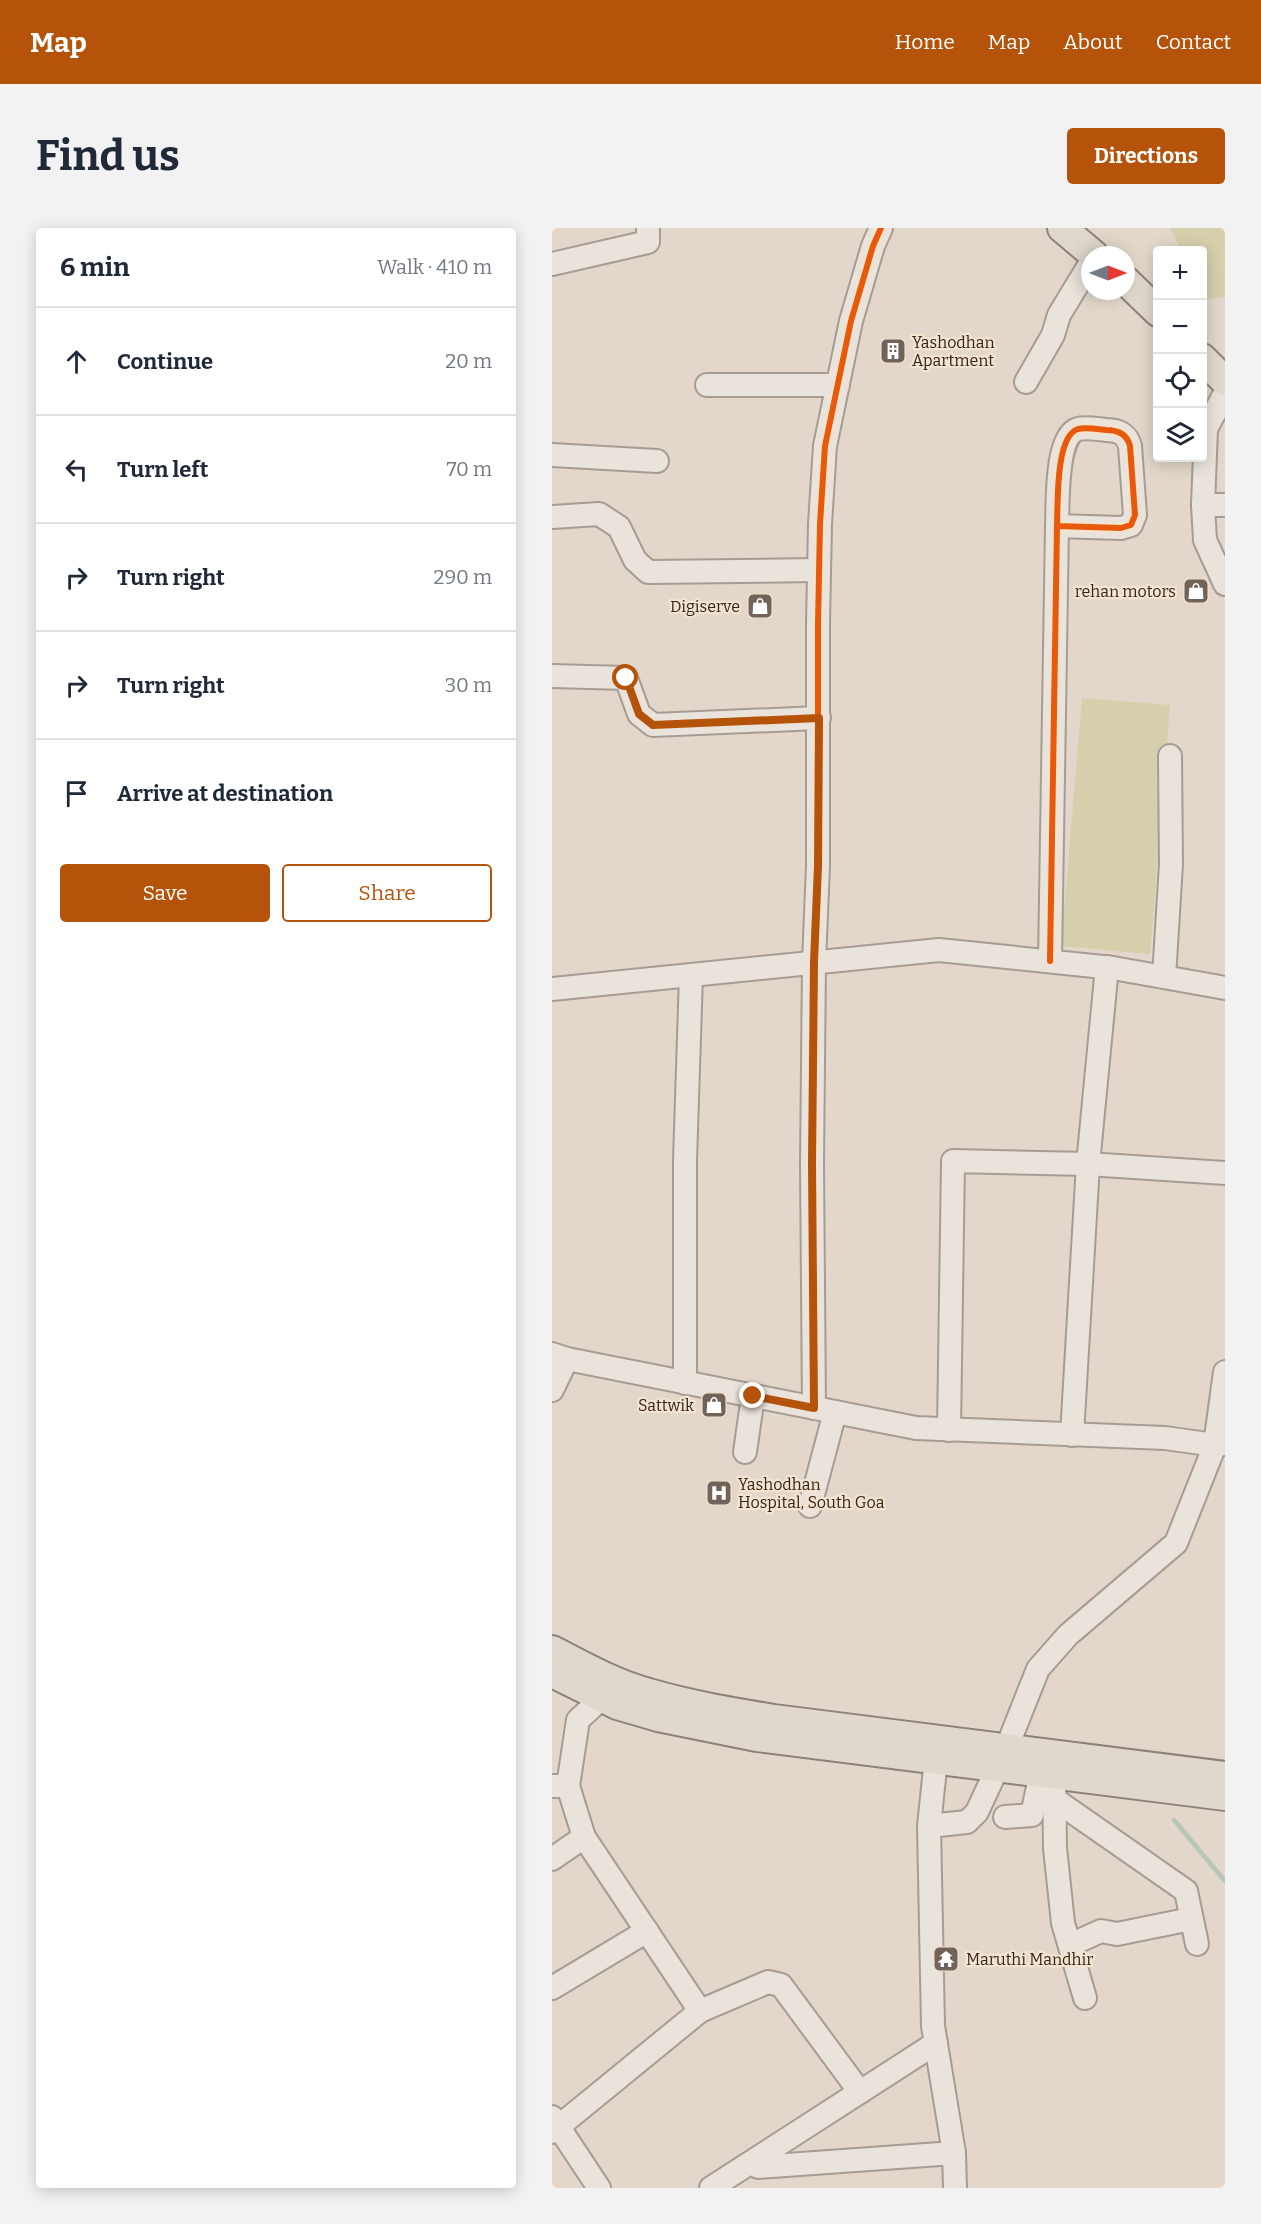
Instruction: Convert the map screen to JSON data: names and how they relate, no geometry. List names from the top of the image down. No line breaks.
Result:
{"places":{"building":["Yashodhan Apartment"],"shop":["rehan motors","Digiserve","Sattwik"],"hospital":["Yashodhan Hospital, South Goa"],"temple":["Maruthi Mandhir"]},"north":"right","page":{"header":"Map","nav":["Home","Map","About","Contact"],"buttons":["Directions",["Save","Share"]],"title":"Find us","heading":["6 min","Walk · 410 m"],"map_buttons":["+","−"],"list":[["Continue","20 m"],["Turn left","70 m"],["Turn right","290 m"],["Turn right","30 m"],"Arrive at destination"]}}
